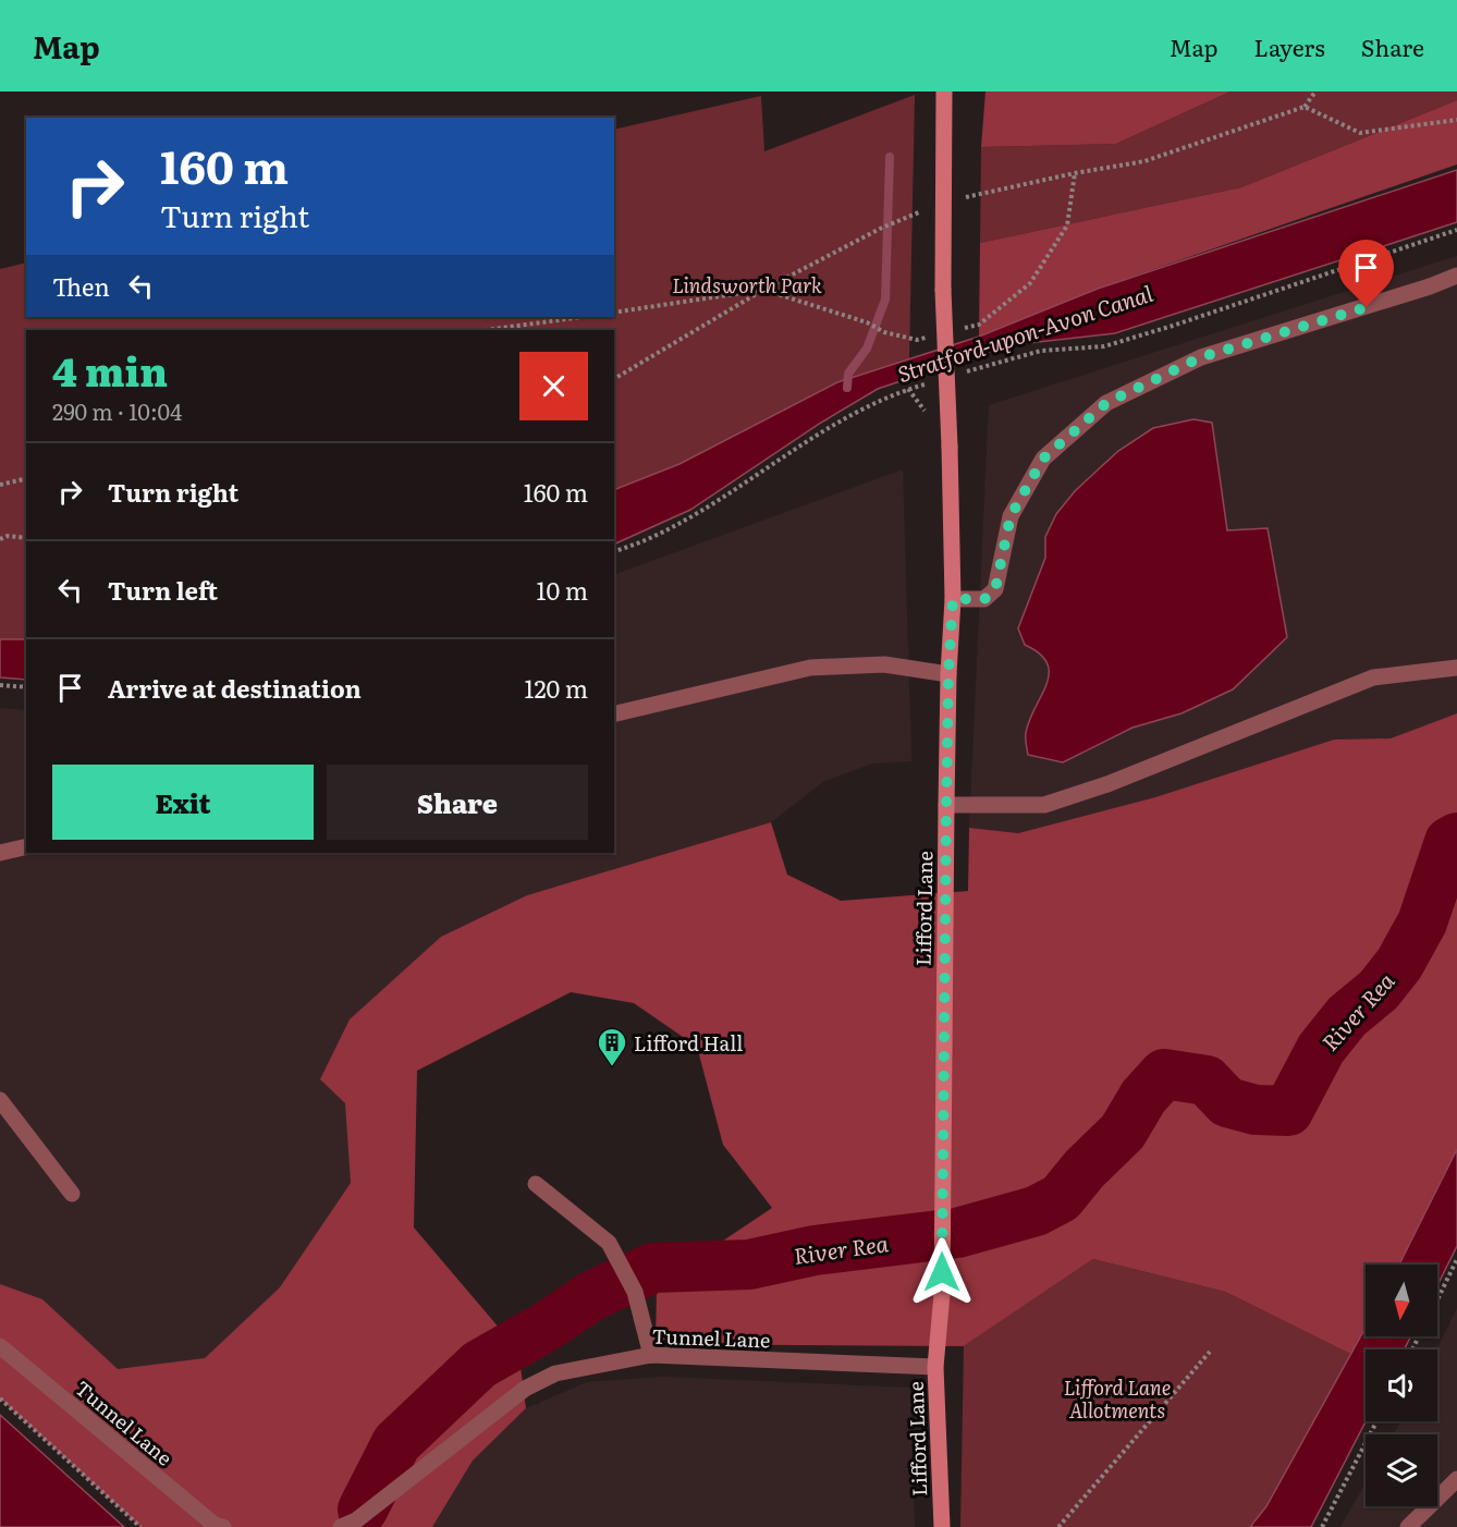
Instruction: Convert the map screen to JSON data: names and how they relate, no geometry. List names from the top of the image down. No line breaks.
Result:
{"streets":{"street":["Lifford Lane","Tunnel Lane"]},"crossings":[["Lifford Lane","Tunnel Lane"]],"water":["Stratford-upon-Avon Canal","River Rea"],"parks":["Lindsworth Park","Lifford Lane Allotments"],"places":{"building":["Lifford Hall"]},"north":"bottom","page":{"header":"Map","nav":["Map","Layers","Share"],"turn":["160 m","Turn right"],"then":"Then","heading":["4 min","290 m · 10:04"],"list":[{"name":"Turn right","value":"160 m"},{"name":"Turn left","value":"10 m"},{"name":"Arrive at destination","value":"120 m"}],"buttons":["Exit","Share"]}}
